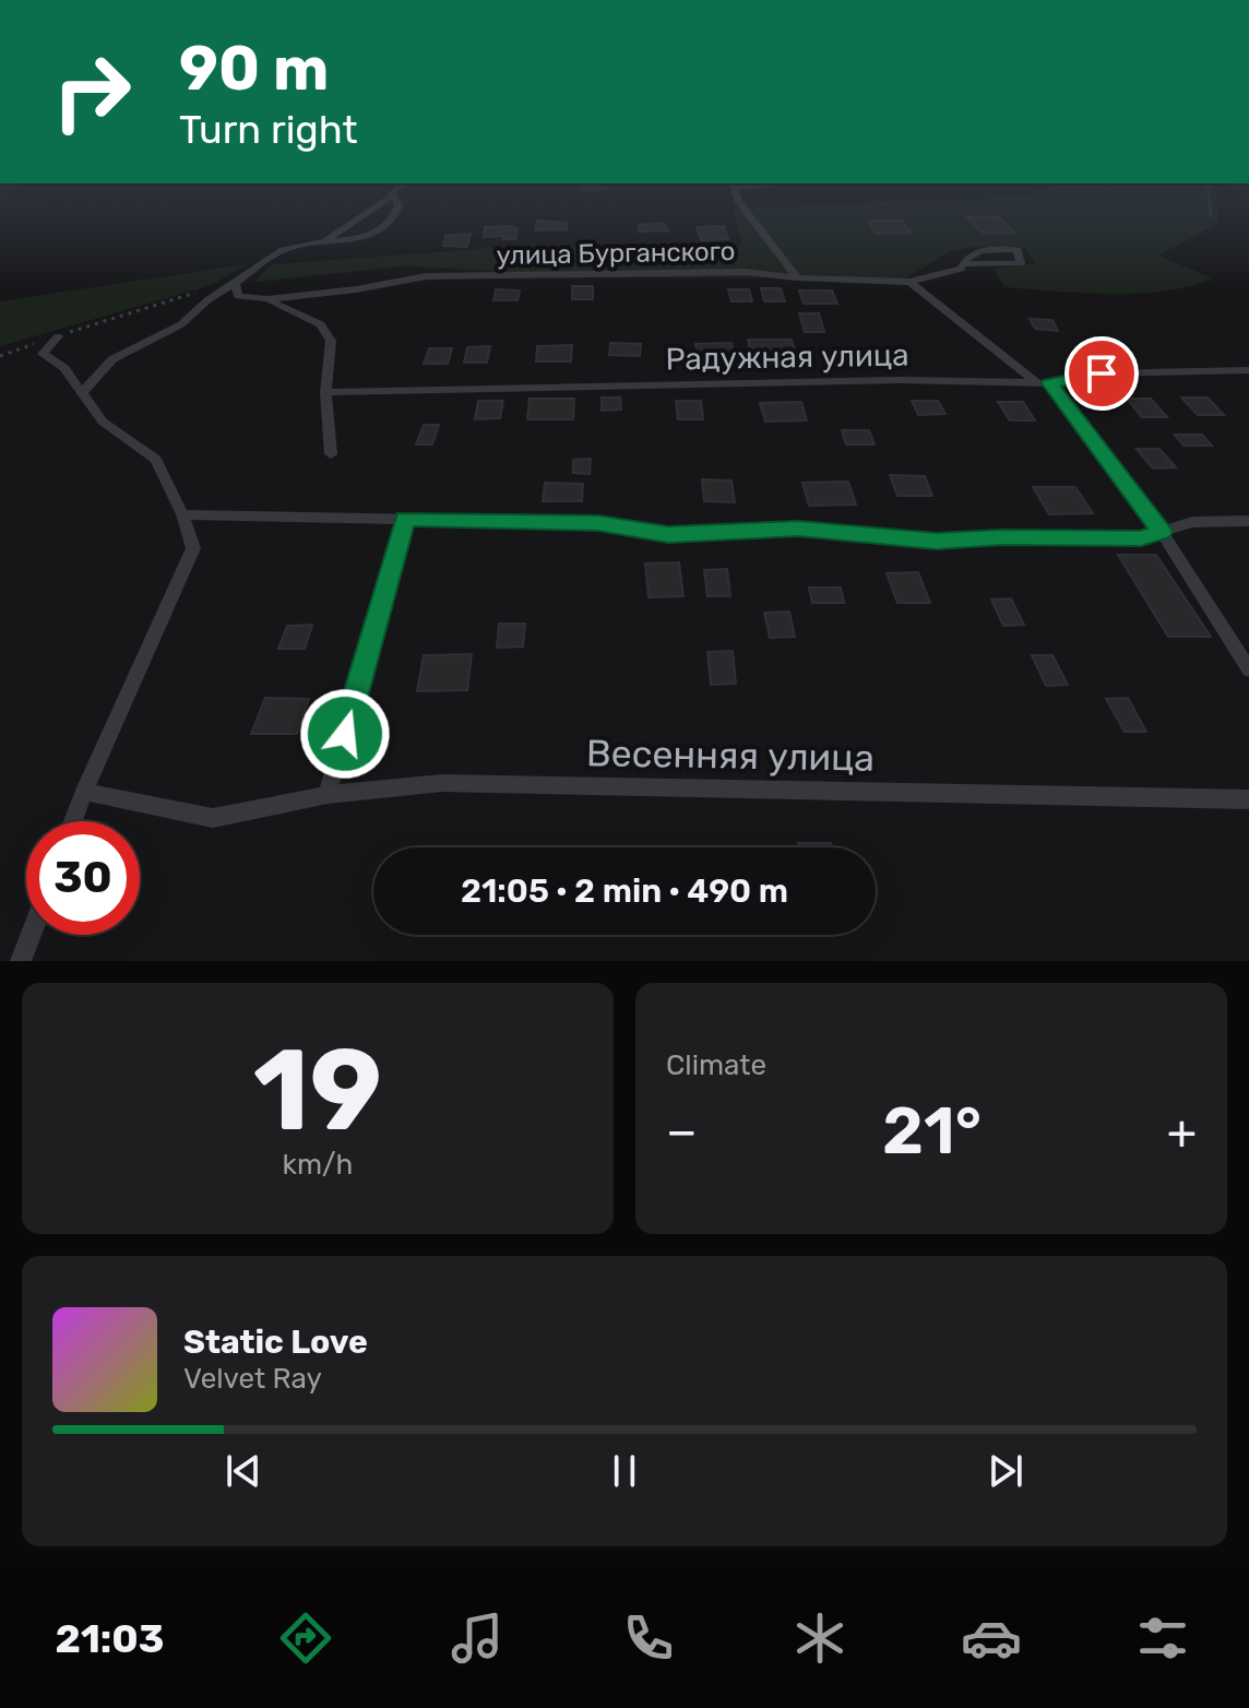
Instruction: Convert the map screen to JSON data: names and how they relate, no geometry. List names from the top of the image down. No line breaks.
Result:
{"streets":{"street":["улица Бурганского","Радужная улица","Весенняя улица"]},"page":{"turn":["90 m","Turn right"],"limit":"30","trip":"21:05 · 2 min · 490 m","tile":[["19","km/h"],"Climate"],"heat":["−","21°","+"],"song":["Static Love","Velvet Ray"],"tabs":"21:03"}}
